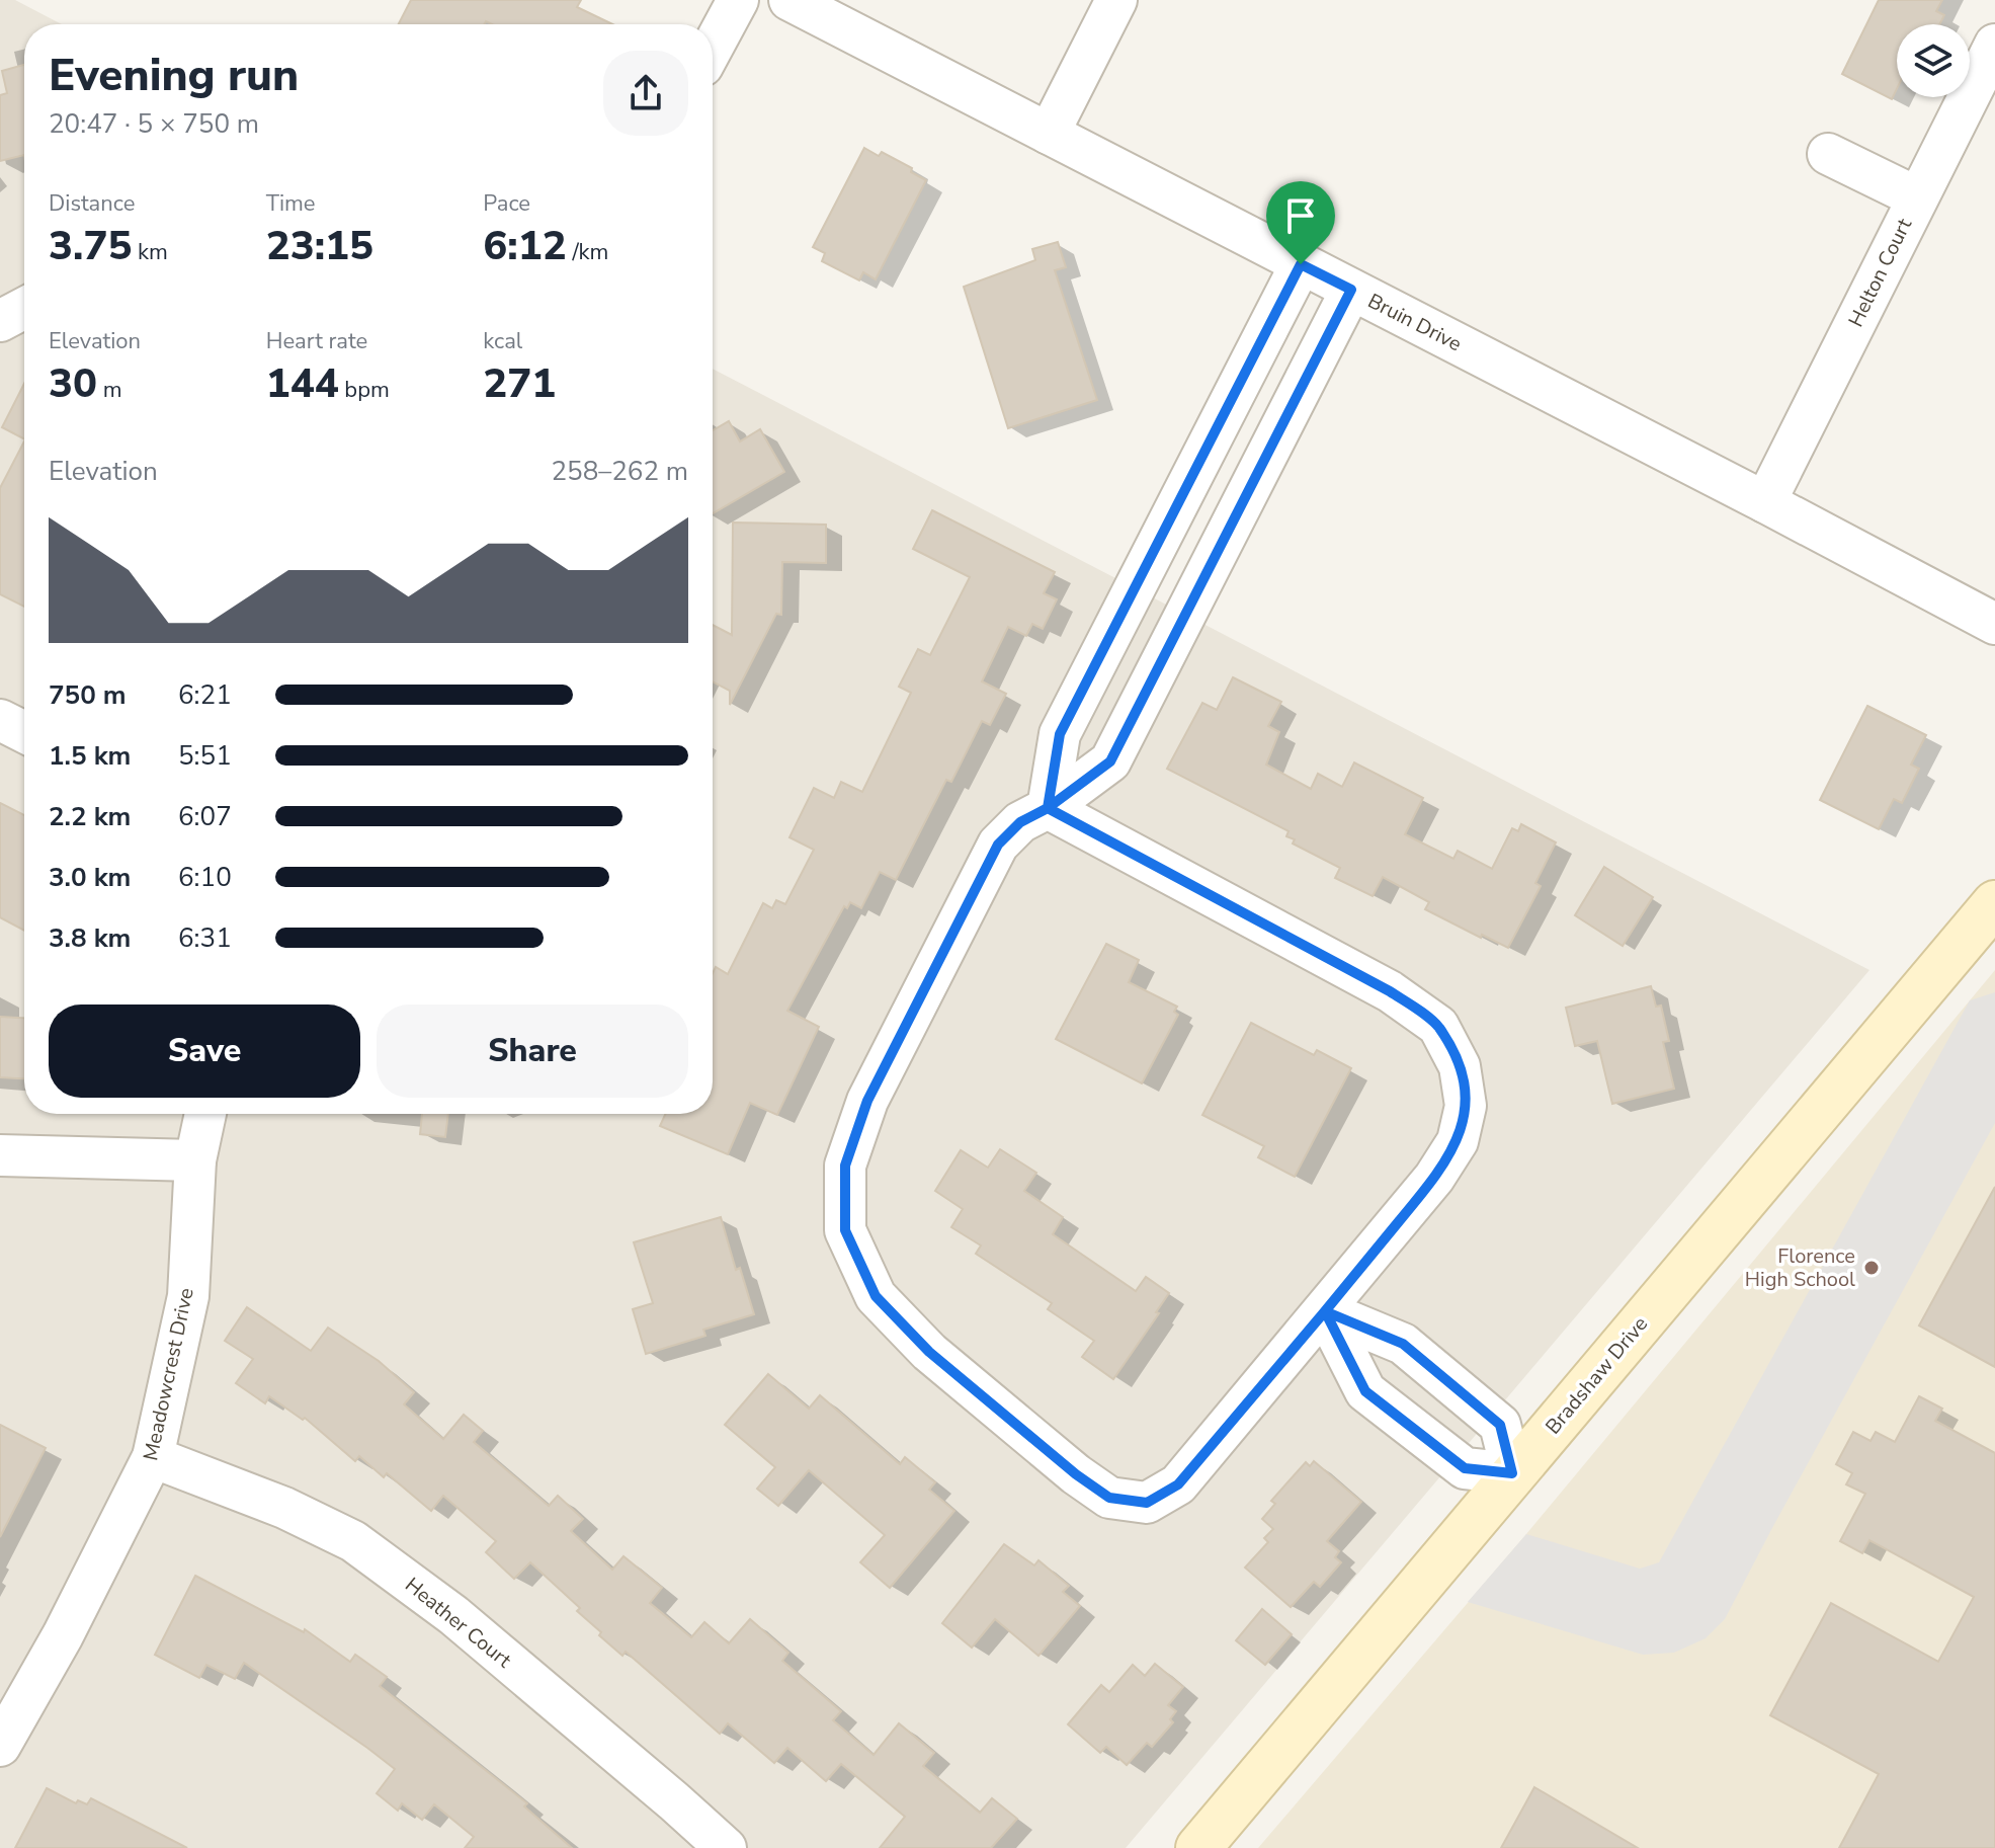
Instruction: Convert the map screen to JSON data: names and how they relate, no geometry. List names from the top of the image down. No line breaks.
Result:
{"streets":{"street":["Helton Court","Bruin Drive","Meadowcrest Drive","Bradshaw Drive","Heather Court"]},"crossings":[["Helton Court","Bruin Drive"],["Meadowcrest Drive","Heather Court"]],"places":["Florence High School"],"page":{"heading":["Evening run","20:47 · 5 × 750 m"],"stats":[["Distance","3.75 km"],["Time","23:15"],["Pace","6:12 /km"],["Elevation","30 m"],["Heart rate","144 bpm"],["kcal","271"]],"chart":["Elevation","258–262 m"],"list":[{"name":"750 m","note":"6:21"},{"name":"1.5 km","note":"5:51"},{"name":"2.2 km","note":"6:07"},{"name":"3.0 km","note":"6:10"},{"name":"3.8 km","note":"6:31"}],"buttons":["Save","Share"]}}
